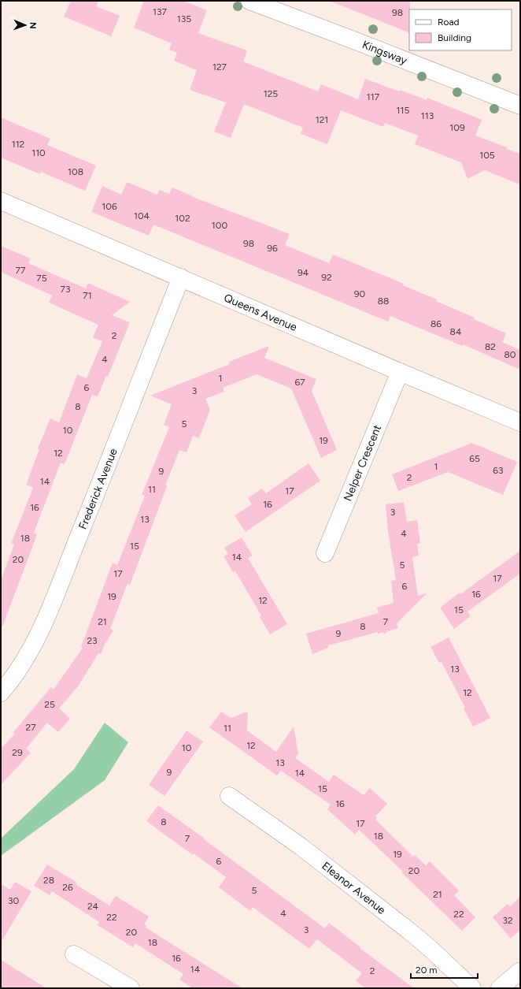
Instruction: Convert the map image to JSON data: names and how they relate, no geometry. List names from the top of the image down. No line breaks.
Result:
{"streets":{"street":["Kingsway","Queens Avenue","Nelper Crescent","Frederick Avenue","Eleanor Avenue"]},"crossings":[["Queens Avenue","Nelper Crescent"],["Queens Avenue","Frederick Avenue"]],"house_numbers":["137","98","135","127","125","117","115","113","121","109","112","110","105","108","106","104","102","100","98","96","77","94","92","75","73","90","71","88","86","84","2","82","80","4","1","67","6","3","8","5","10","19","12","65","1","63","9","2","14","11","17","16","16","3","13","4","18","15","14","20","5","17","17","6","16","19","12","15","21","7","8","9","23","13","12","25","27","11","12","10","29","13","9","14","15","16","8","17","18","7","19","6","20","28","26","5","21","30","24","4","22","22","32","3","20","18","16","14","2"],"legend":["Road","Building"],"scale_bar":"20 m","north":"right"}
